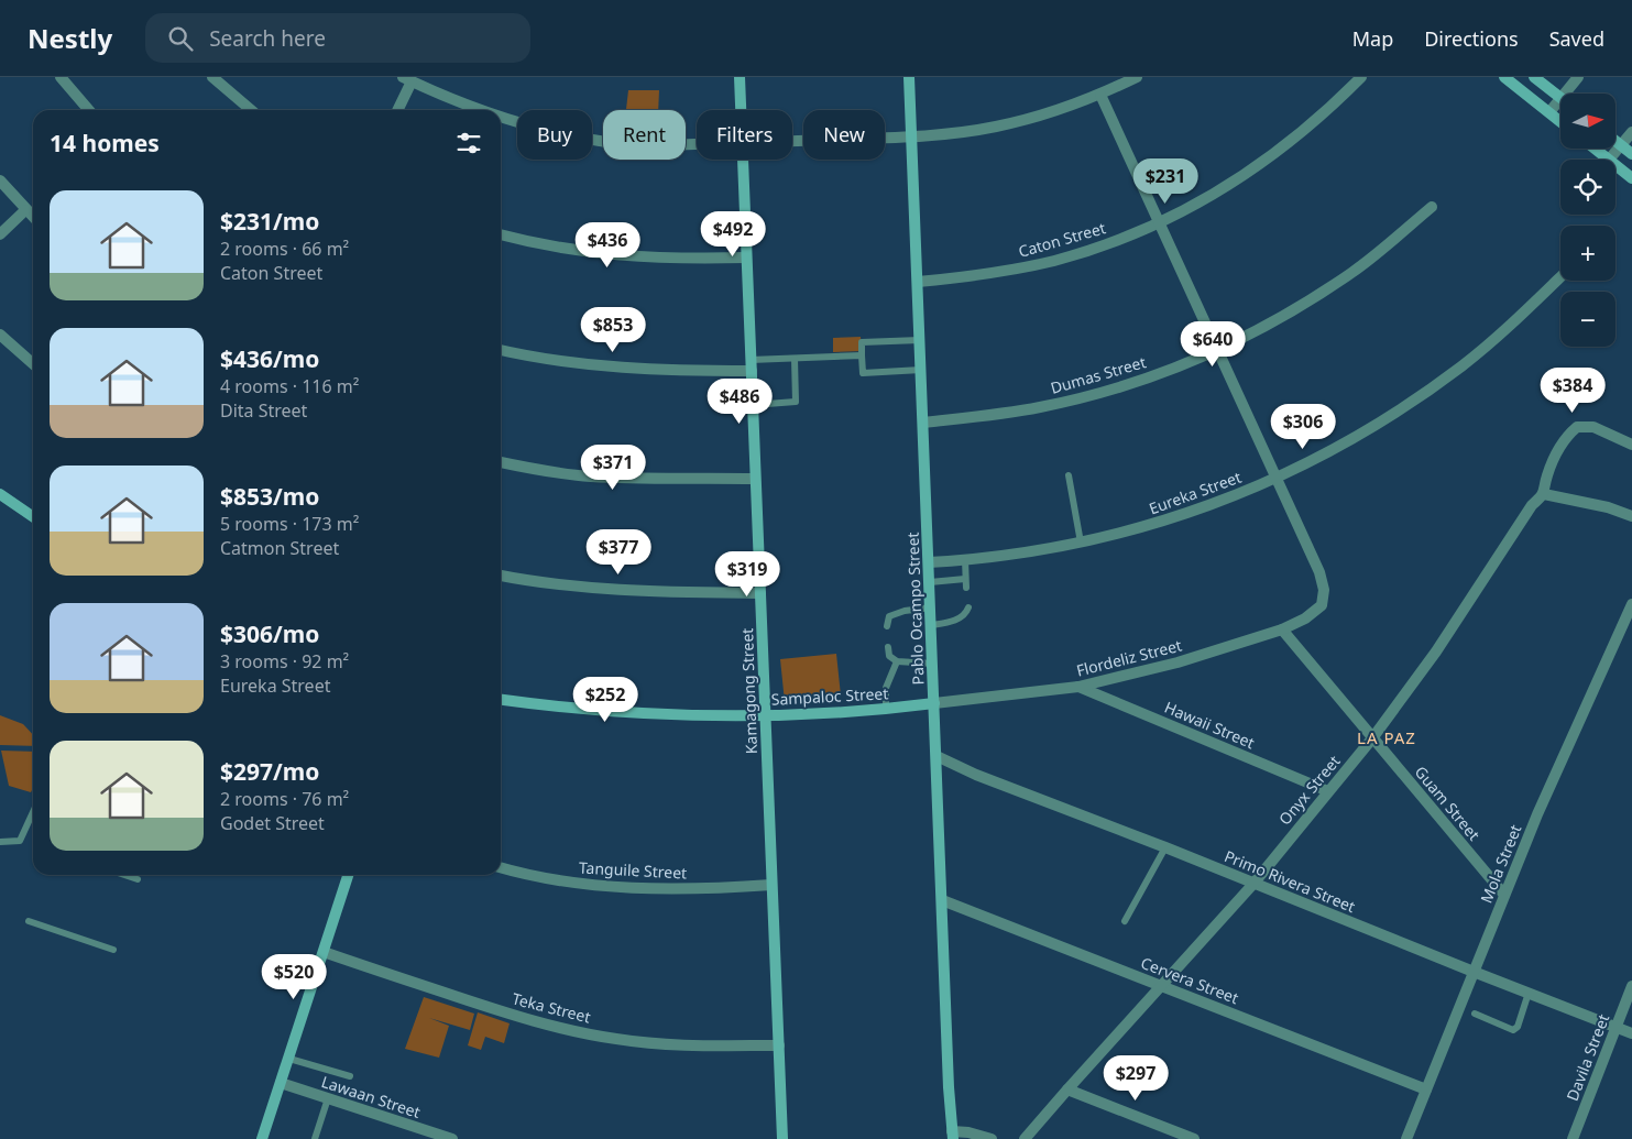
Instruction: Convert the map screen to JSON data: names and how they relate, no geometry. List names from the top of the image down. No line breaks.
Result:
{"streets":{"main road":["Pablo Ocampo Street","Kamagong Street","Sampaloc Street"],"street":["Caton Street","Dumas Street","Eureka Street","Flordeliz Street","Hawaii Street","Onyx Street","Guam Street","Mola Street","Tanguile Street","Primo Rivera Street","Cervera Street","Teka Street","Davila Street","Lawaan Street"]},"crossings":[["Caton Street","Pablo Ocampo Street"],["Dumas Street","Pablo Ocampo Street"],["Eureka Street","Pablo Ocampo Street"],["Eureka Street","Flordeliz Street"],["Pablo Ocampo Street","Flordeliz Street"],["Pablo Ocampo Street","Sampaloc Street"],["Pablo Ocampo Street","Primo Rivera Street"],["Pablo Ocampo Street","Cervera Street"],["Flordeliz Street","Sampaloc Street"],["Flordeliz Street","Hawaii Street"],["Flordeliz Street","Guam Street"],["Kamagong Street","Sampaloc Street"],["Kamagong Street","Tanguile Street"],["Kamagong Street","Teka Street"],["Hawaii Street","Onyx Street"],["Onyx Street","Guam Street"],["Onyx Street","Primo Rivera Street"],["Onyx Street","Cervera Street"],["Guam Street","Mola Street"],["Mola Street","Primo Rivera Street"],["Mola Street","Cervera Street"],["Primo Rivera Street","Davila Street"]],"districts":["LA PAZ"],"north":"right","page":{"header":"Nestly","search":"Search here","nav":["Map","Directions","Saved"],"map_buttons":["+","−"],"chip":["Buy","Rent","Filters","New"],"heading":"14 homes","price":["$231","$492","$436","$853","$640","$384","$486","$306","$371","$377","$319","$252","$520","$297"],"list":[{"name":"$231/mo","note":"2 rooms · 66 m² · Caton Street"},{"name":"$436/mo","note":"4 rooms · 116 m² · Dita Street"},{"name":"$853/mo","note":"5 rooms · 173 m² · Catmon Street"},{"name":"$306/mo","note":"3 rooms · 92 m² · Eureka Street"},{"name":"$297/mo","note":"2 rooms · 76 m² · Godet Street"}]}}
